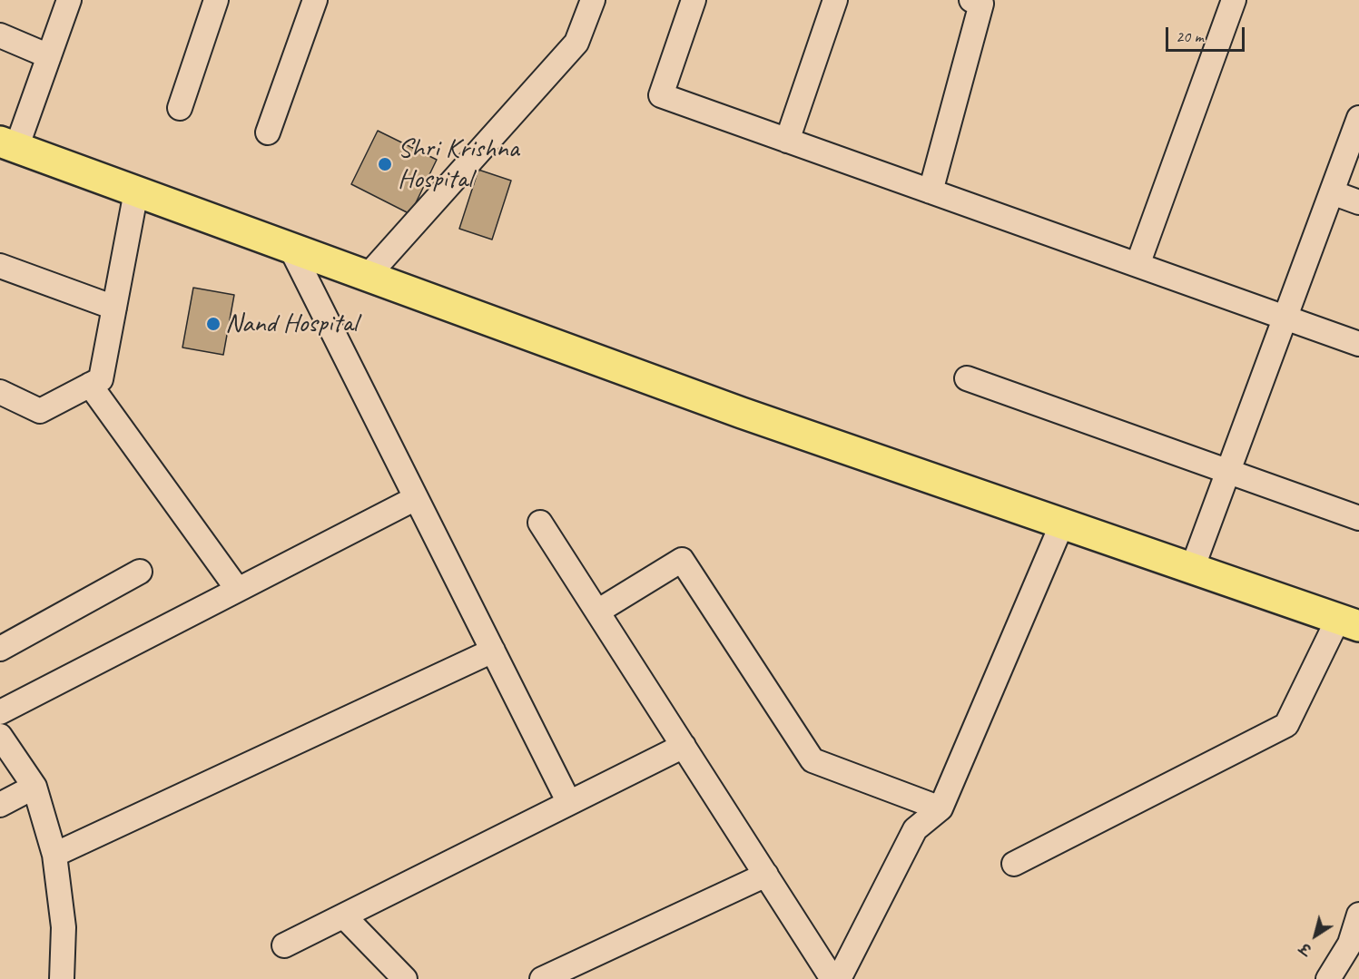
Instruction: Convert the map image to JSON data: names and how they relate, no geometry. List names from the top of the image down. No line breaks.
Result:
{"places":["Shri Krishna Hospital","Nand Hospital"],"scale_bar":"20 m","north":"bottom left"}
